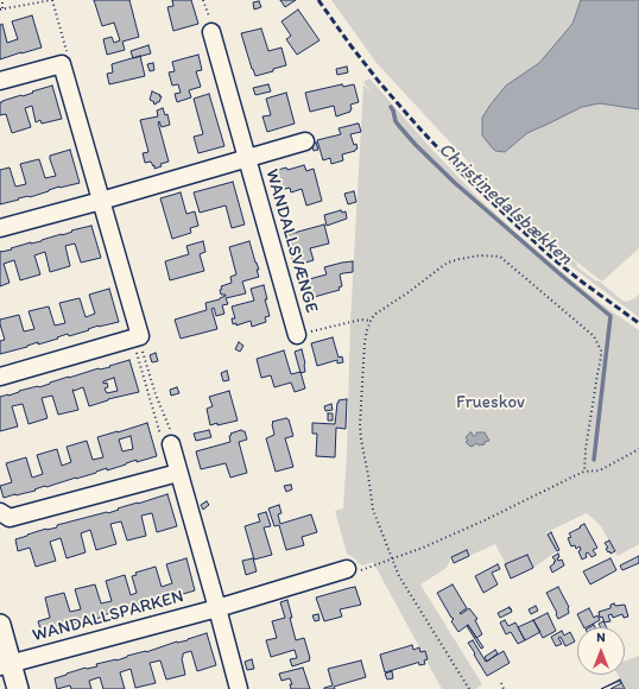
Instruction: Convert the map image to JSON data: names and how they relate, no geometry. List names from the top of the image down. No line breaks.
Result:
{"streets":{"street":["WANDALLSVÆNGE","WANDALLSPARKEN"]},"water":["Christinedalsbækken"],"parks":["Frueskov"],"north":"top"}
